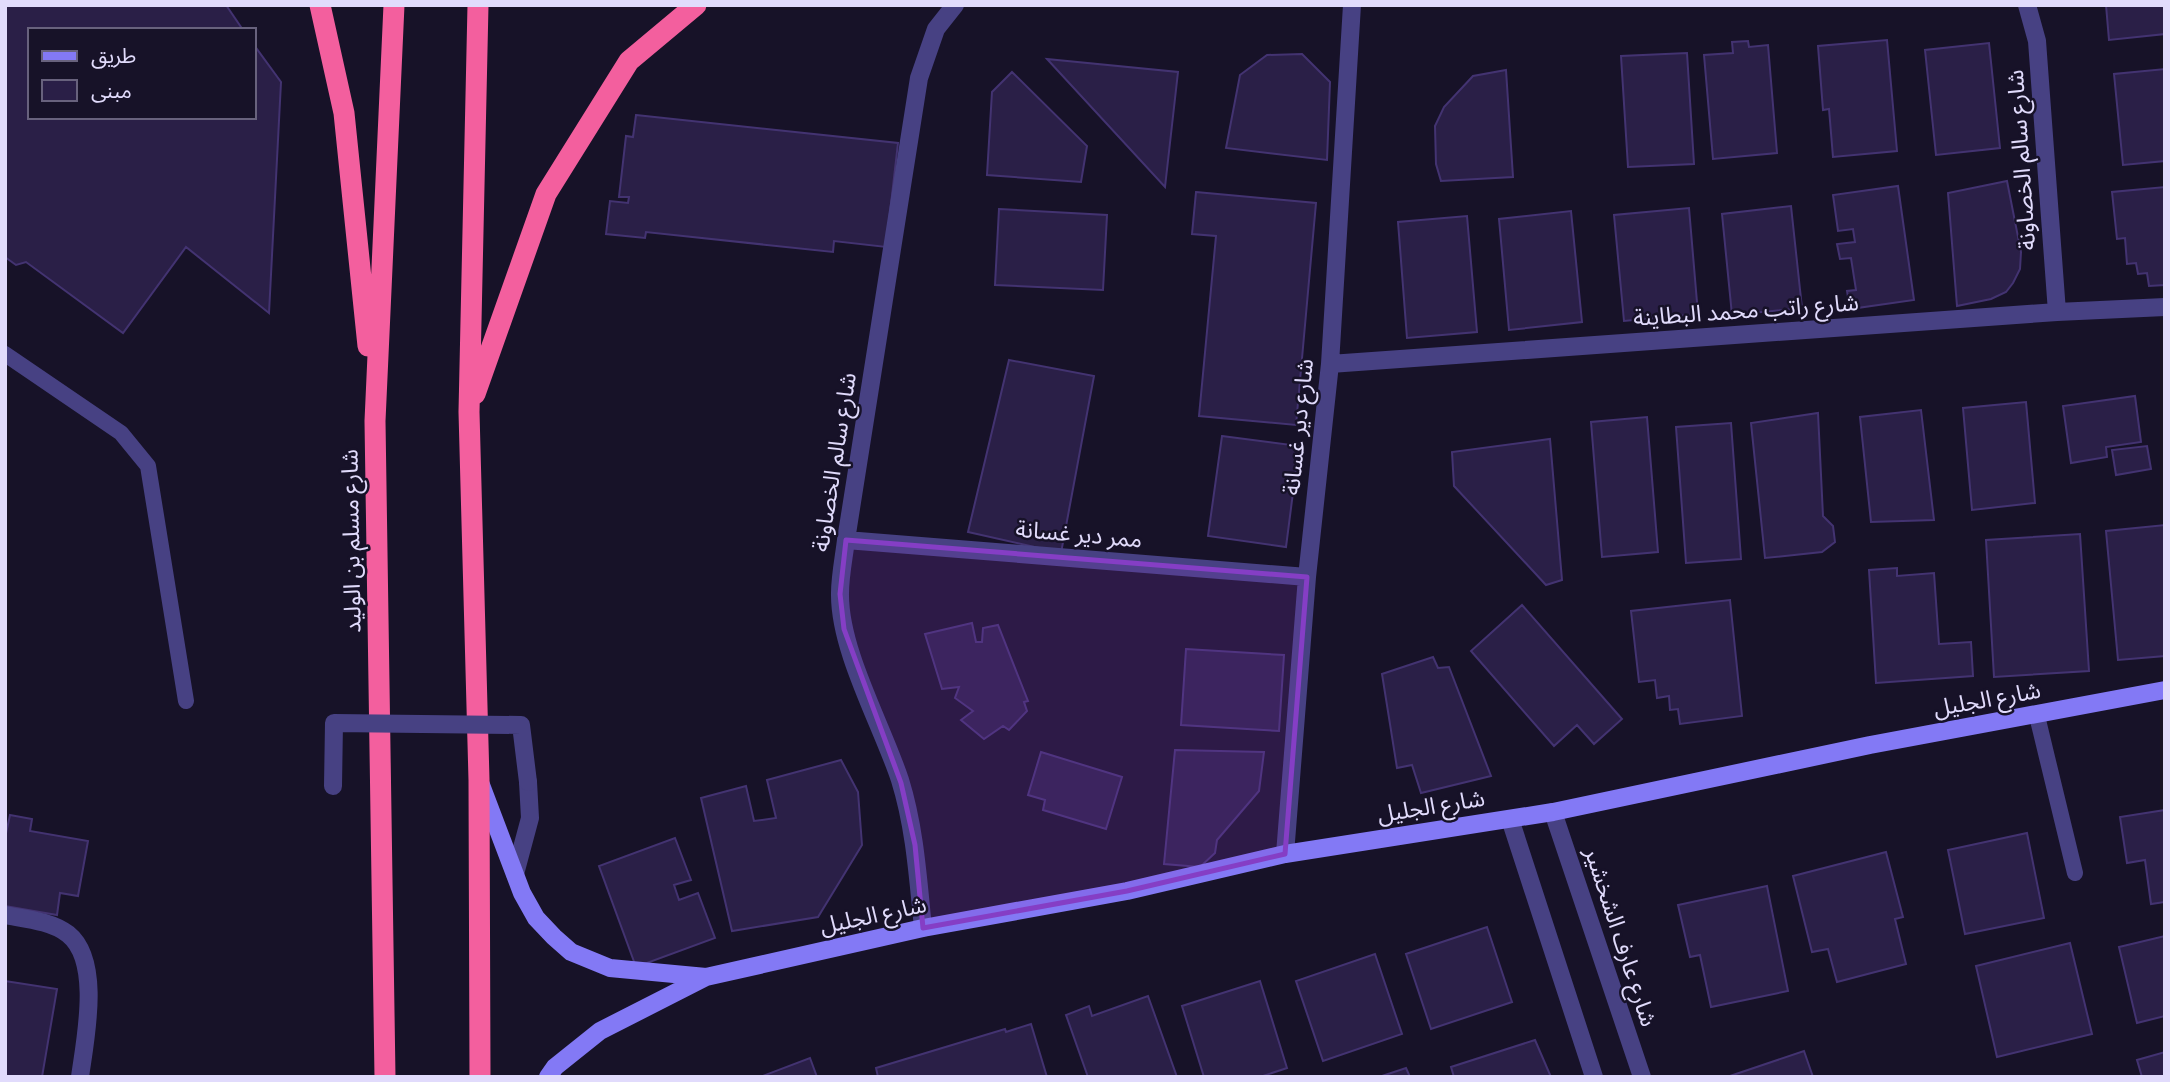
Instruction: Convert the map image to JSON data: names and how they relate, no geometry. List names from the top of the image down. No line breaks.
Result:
{"streets":{"highway":["شارع مسلم بن الوليد"],"street":["شارع سالم الخصاونة","شارع راتب محمد البطاينة","شارع دير غسانة","ممر دير غسانة","شارع الجليل","شارع عارف الشخشير"]},"crossings":[["شارع سالم الخصاونة","شارع راتب محمد البطاينة"],["شارع سالم الخصاونة","ممر دير غسانة"],["شارع سالم الخصاونة","شارع الجليل"],["شارع راتب محمد البطاينة","شارع دير غسانة"],["شارع دير غسانة","ممر دير غسانة"],["شارع دير غسانة","شارع الجليل"],["شارع الجليل","شارع عارف الشخشير"]],"legend":["طريق","مبنى"]}
